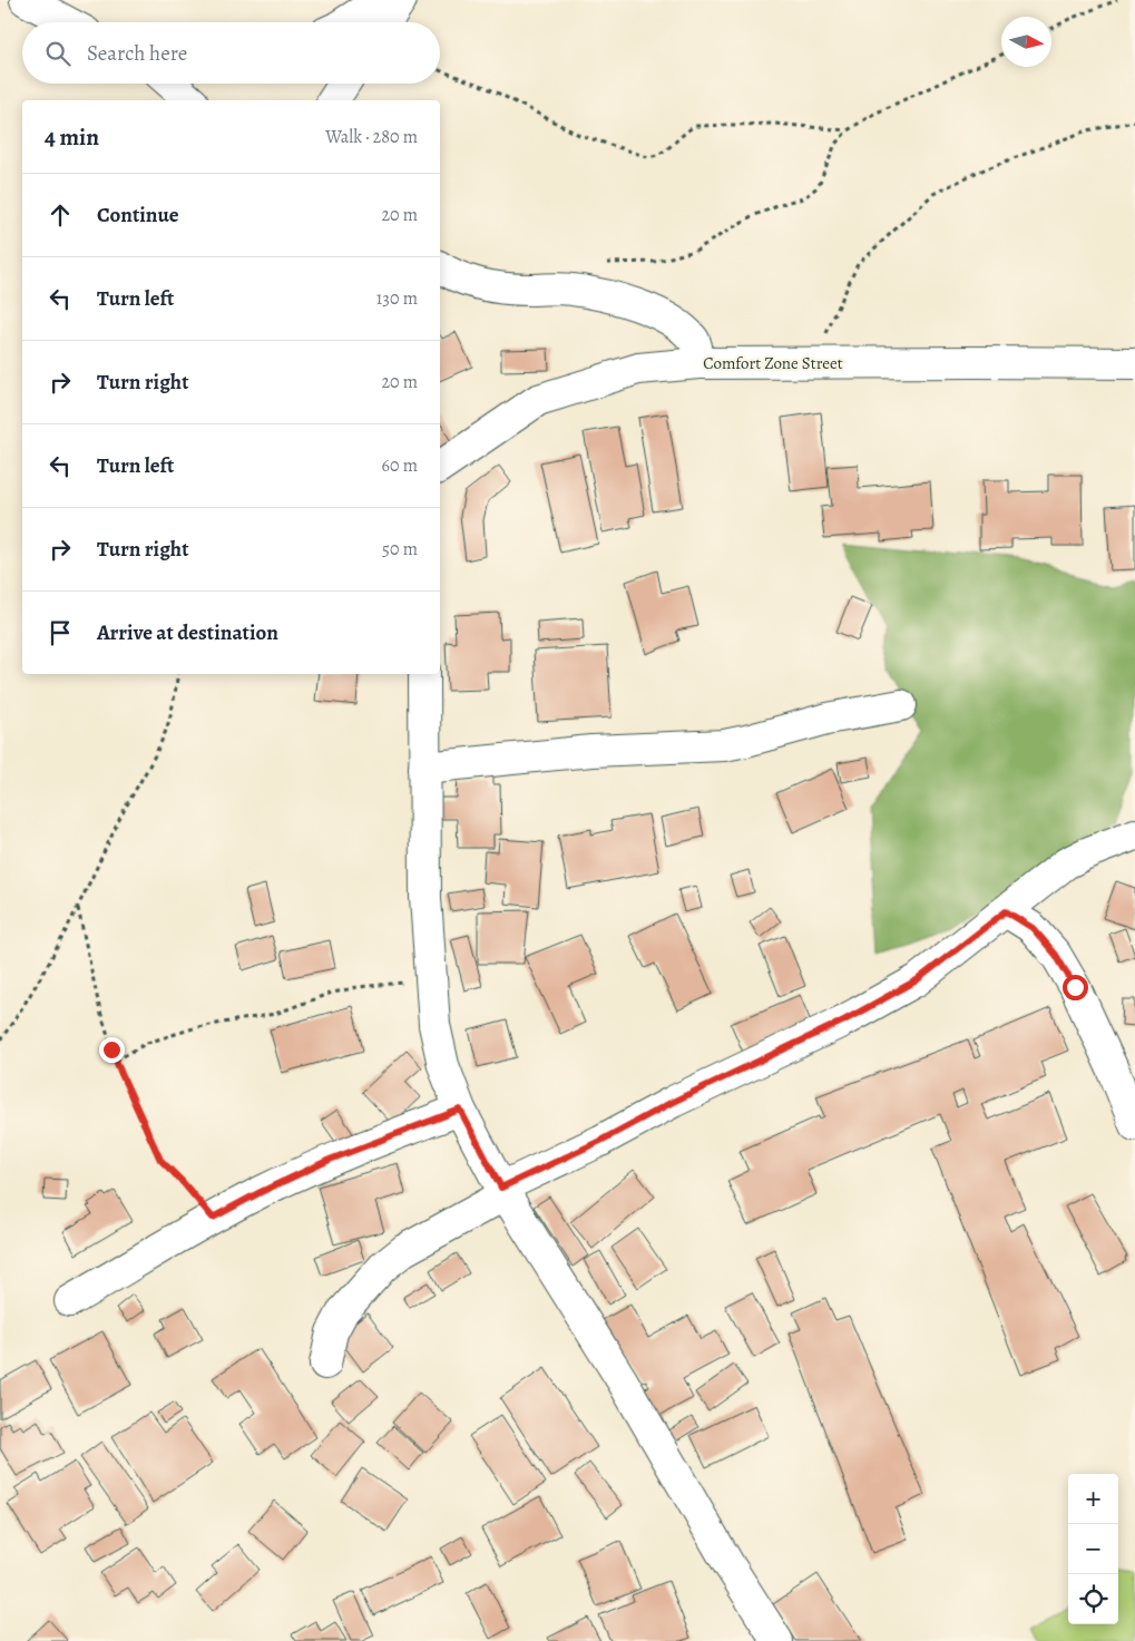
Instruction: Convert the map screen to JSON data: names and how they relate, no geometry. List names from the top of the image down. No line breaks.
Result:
{"streets":{"street":["Comfort Zone Street"]},"north":"right","page":{"search":"Search here","heading":["4 min","Walk · 280 m"],"list":[["Continue","20 m"],["Turn left","130 m"],["Turn right","20 m"],["Turn left","60 m"],["Turn right","50 m"],"Arrive at destination"],"map_buttons":["+","−"]}}
